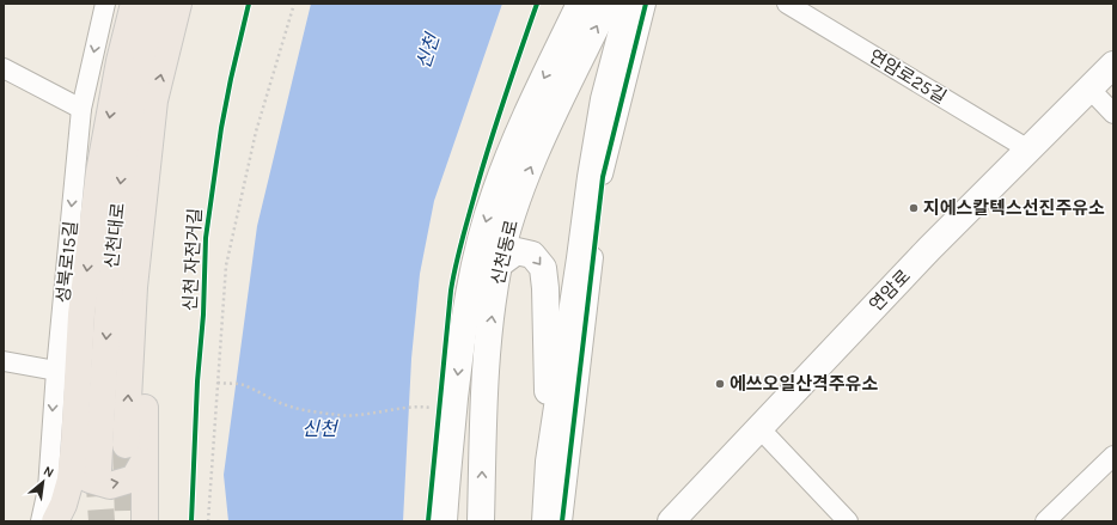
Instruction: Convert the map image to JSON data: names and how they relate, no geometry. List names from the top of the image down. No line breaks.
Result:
{"streets":{"highway":["신천대로"],"main road":["신천동로","연암로"],"street":["연암로25길","성북로15길"],"cycle path":["신천 자전거길"]},"crossings":[["연암로25길","연암로"]],"one_way":["성북로15길"],"water":["신천"],"places":["지에스칼텍스선진주유소","에쓰오일산격주유소"],"north":"top right"}
